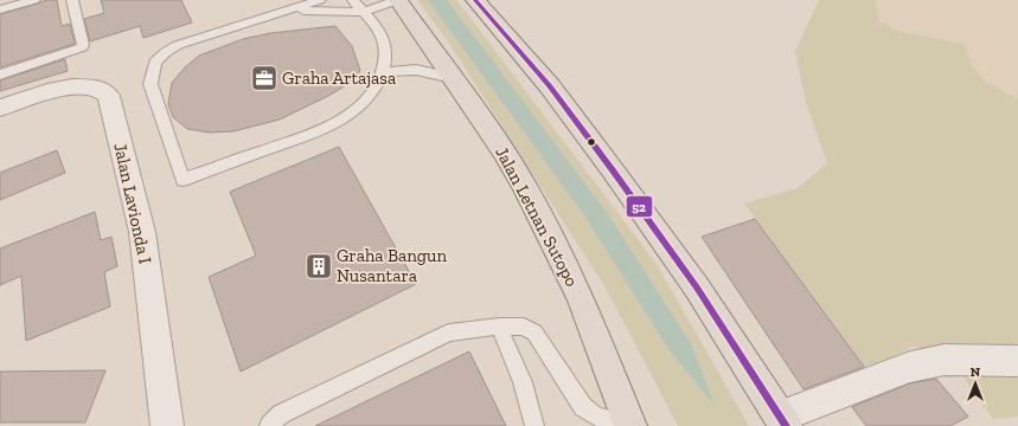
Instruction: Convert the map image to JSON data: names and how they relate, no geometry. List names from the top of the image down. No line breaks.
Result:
{"streets":{"main road":["Jalan Letnan Sutopo"],"street":["Jalan Lavionda I"]},"places":{"office":["Graha Artajasa"],"building":["Graha Bangun Nusantara"]},"lines":["transit line 52"],"north":"top"}
